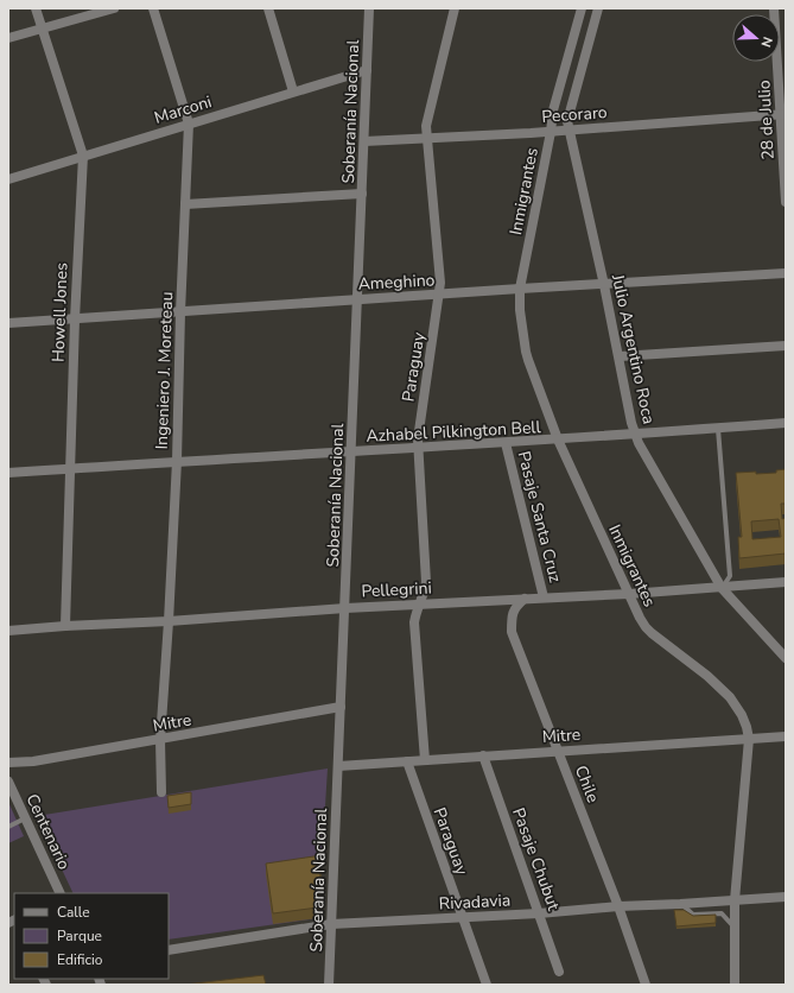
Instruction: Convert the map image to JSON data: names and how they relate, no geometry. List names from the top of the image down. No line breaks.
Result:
{"streets":{"street":["Marconi","Soberanía Nacional","Pecoraro","28 de Julio","Inmigrantes","Ameghino","Howell Jones","Julio Argentino Roca","Paraguay","Ingeniero J. Moreteau","Azhabel Pilkington Bell","Pasaje Santa Cruz","Pellegrini","Mitre","Chile","Centenario","Pasaje Chubut","Rivadavia"]},"crossings":[["Marconi","Soberanía Nacional"],["Marconi","Howell Jones"],["Marconi","Ingeniero J. Moreteau"],["Soberanía Nacional","Pecoraro"],["Soberanía Nacional","Ameghino"],["Soberanía Nacional","Azhabel Pilkington Bell"],["Soberanía Nacional","Pellegrini"],["Soberanía Nacional","Mitre"],["Soberanía Nacional","Rivadavia"],["Pecoraro","28 de Julio"],["Pecoraro","Inmigrantes"],["Pecoraro","Julio Argentino Roca"],["Pecoraro","Paraguay"],["Inmigrantes","Ameghino"],["Inmigrantes","Azhabel Pilkington Bell"],["Inmigrantes","Pellegrini"],["Inmigrantes","Mitre"],["Inmigrantes","Rivadavia"],["Ameghino","Howell Jones"],["Ameghino","Julio Argentino Roca"],["Ameghino","Paraguay"],["Ameghino","Ingeniero J. Moreteau"],["Howell Jones","Azhabel Pilkington Bell"],["Howell Jones","Pellegrini"],["Julio Argentino Roca","Azhabel Pilkington Bell"],["Julio Argentino Roca","Pellegrini"],["Paraguay","Azhabel Pilkington Bell"],["Paraguay","Pellegrini"],["Paraguay","Mitre"],["Paraguay","Rivadavia"],["Ingeniero J. Moreteau","Azhabel Pilkington Bell"],["Ingeniero J. Moreteau","Pellegrini"],["Ingeniero J. Moreteau","Mitre"],["Azhabel Pilkington Bell","Pasaje Santa Cruz"],["Pasaje Santa Cruz","Pellegrini"],["Pellegrini","Chile"],["Mitre","Chile"],["Mitre","Pasaje Chubut"],["Chile","Rivadavia"],["Pasaje Chubut","Rivadavia"]],"legend":["Calle","Parque","Edificio"],"north":"right"}
